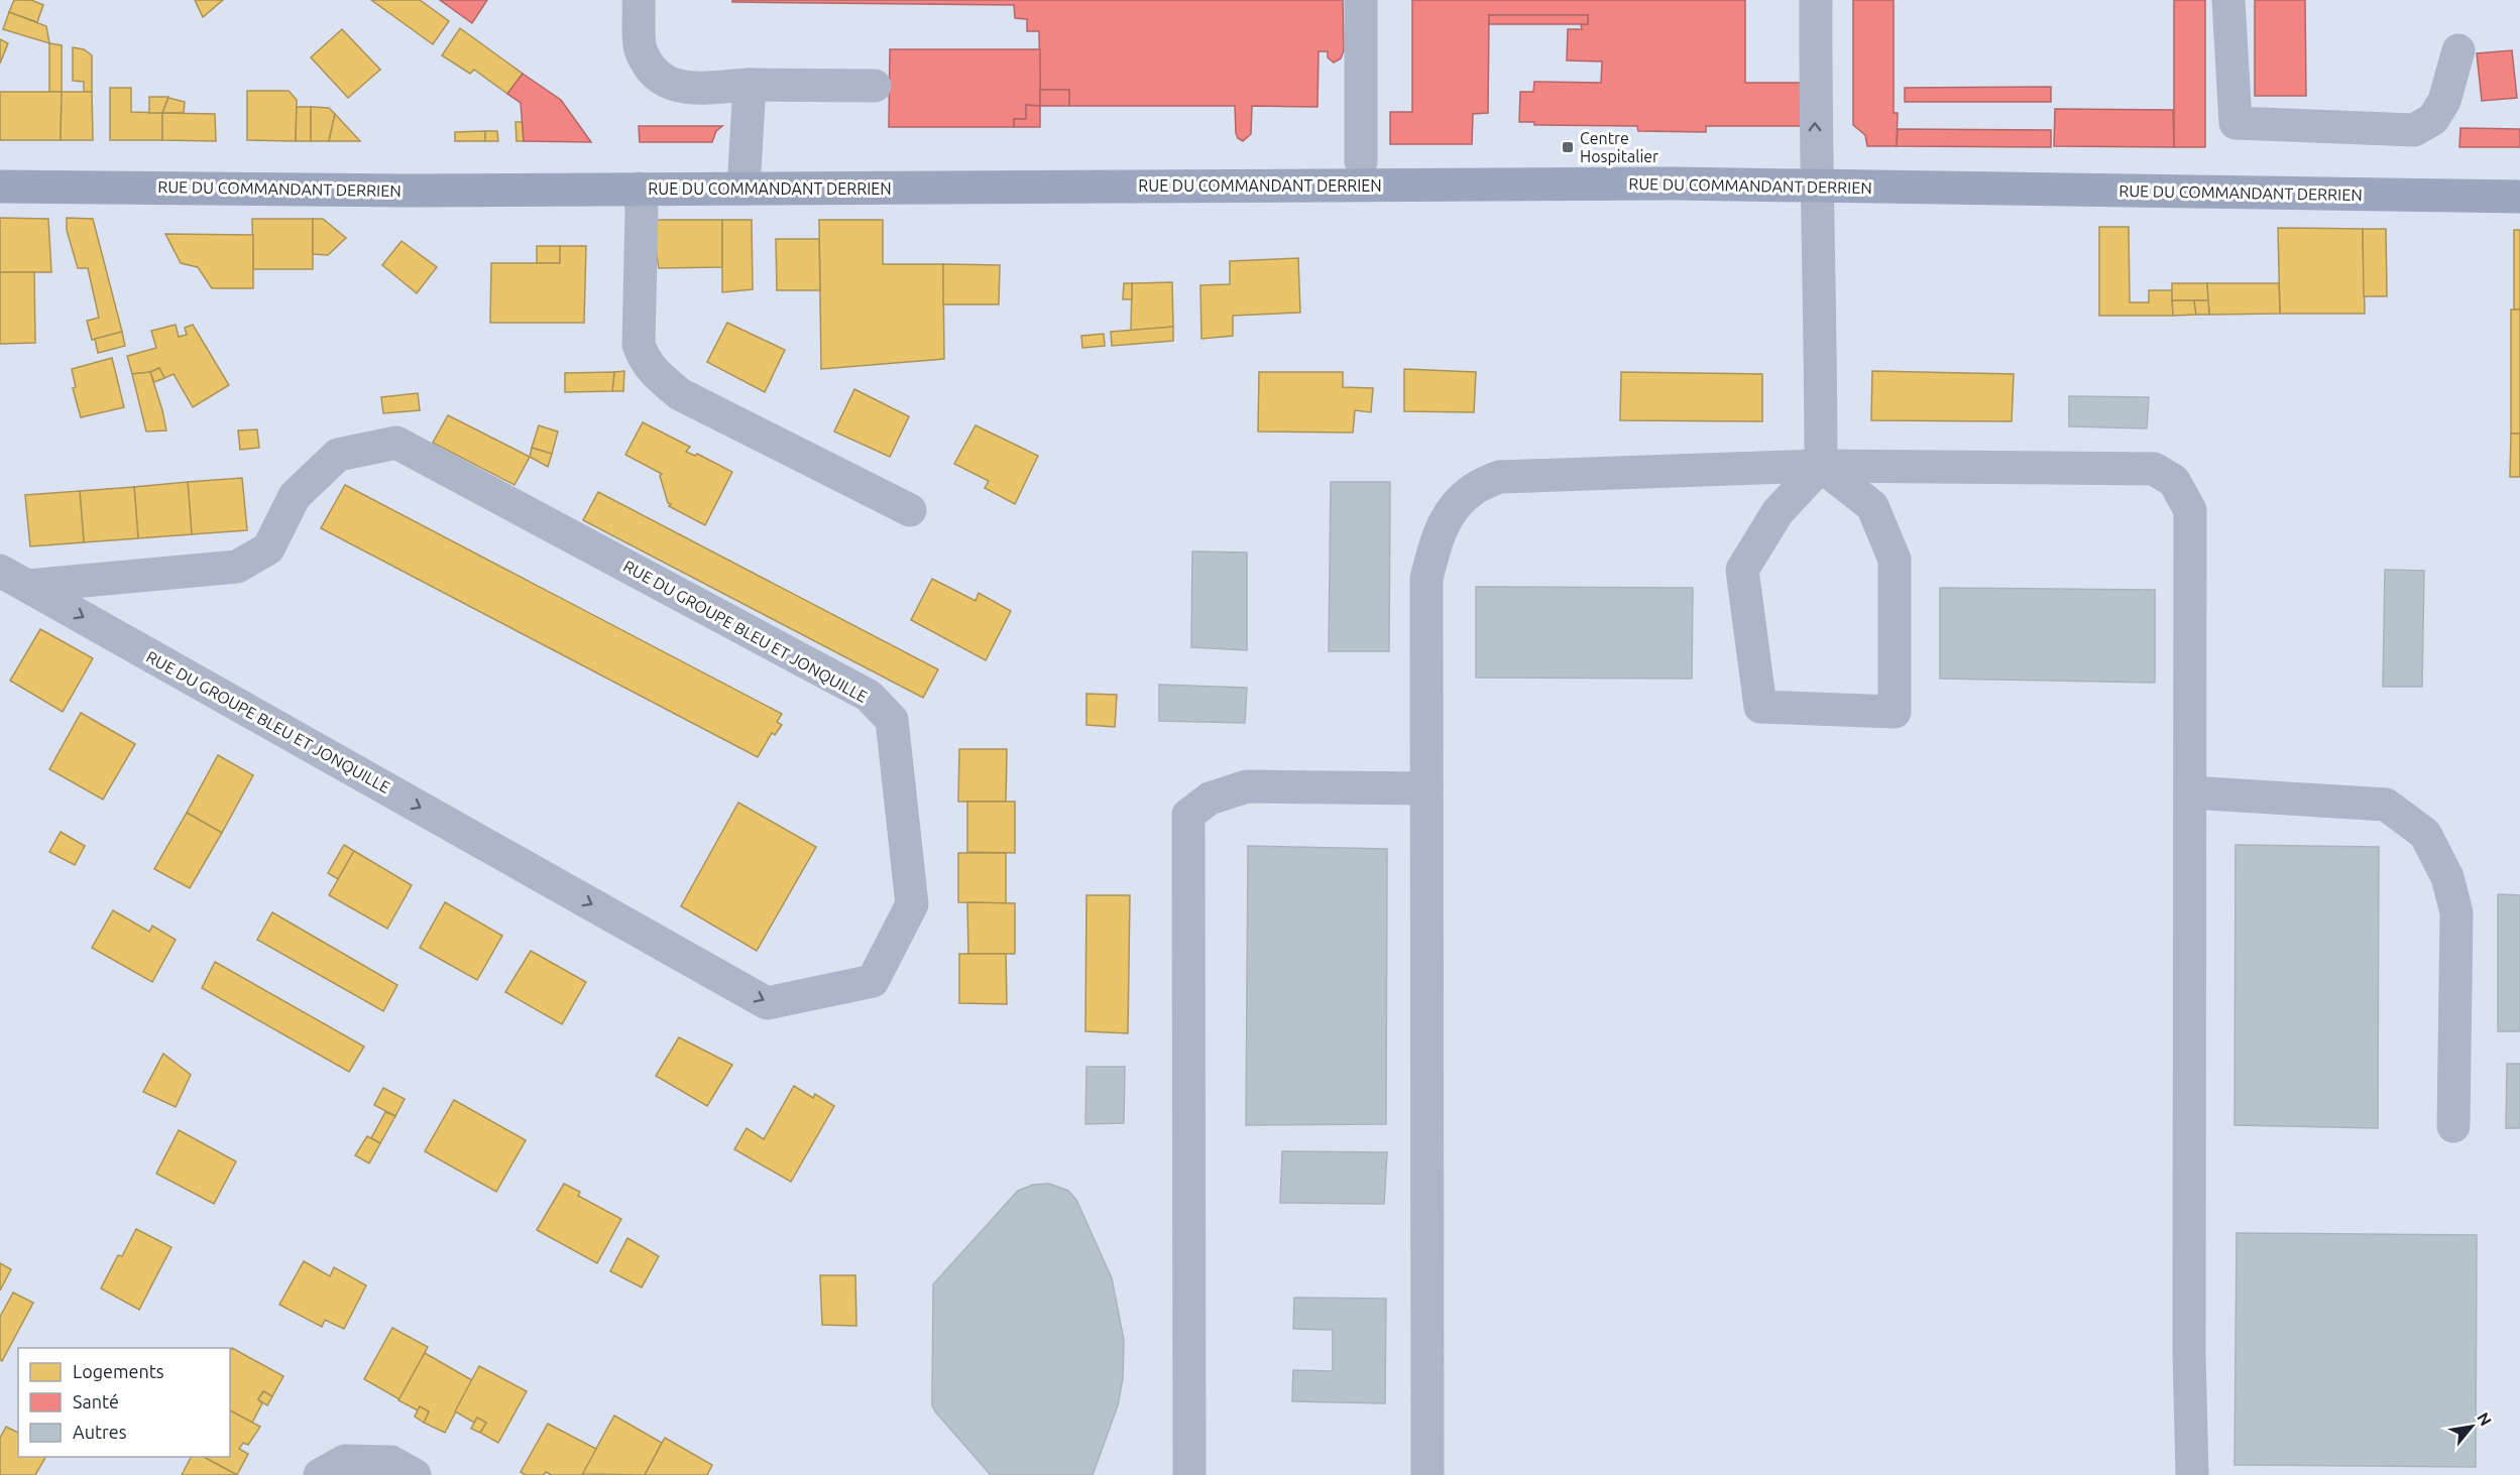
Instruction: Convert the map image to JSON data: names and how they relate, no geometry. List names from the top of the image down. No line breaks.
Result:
{"streets":{"main road":["RUE DU COMMANDANT DERRIEN"],"street":["RUE DU GROUPE BLEU ET JONQUILLE"]},"places":{"transit":["Centre Hospitalier"]},"legend":["Logements","Santé","Autres"],"north":"top right"}
